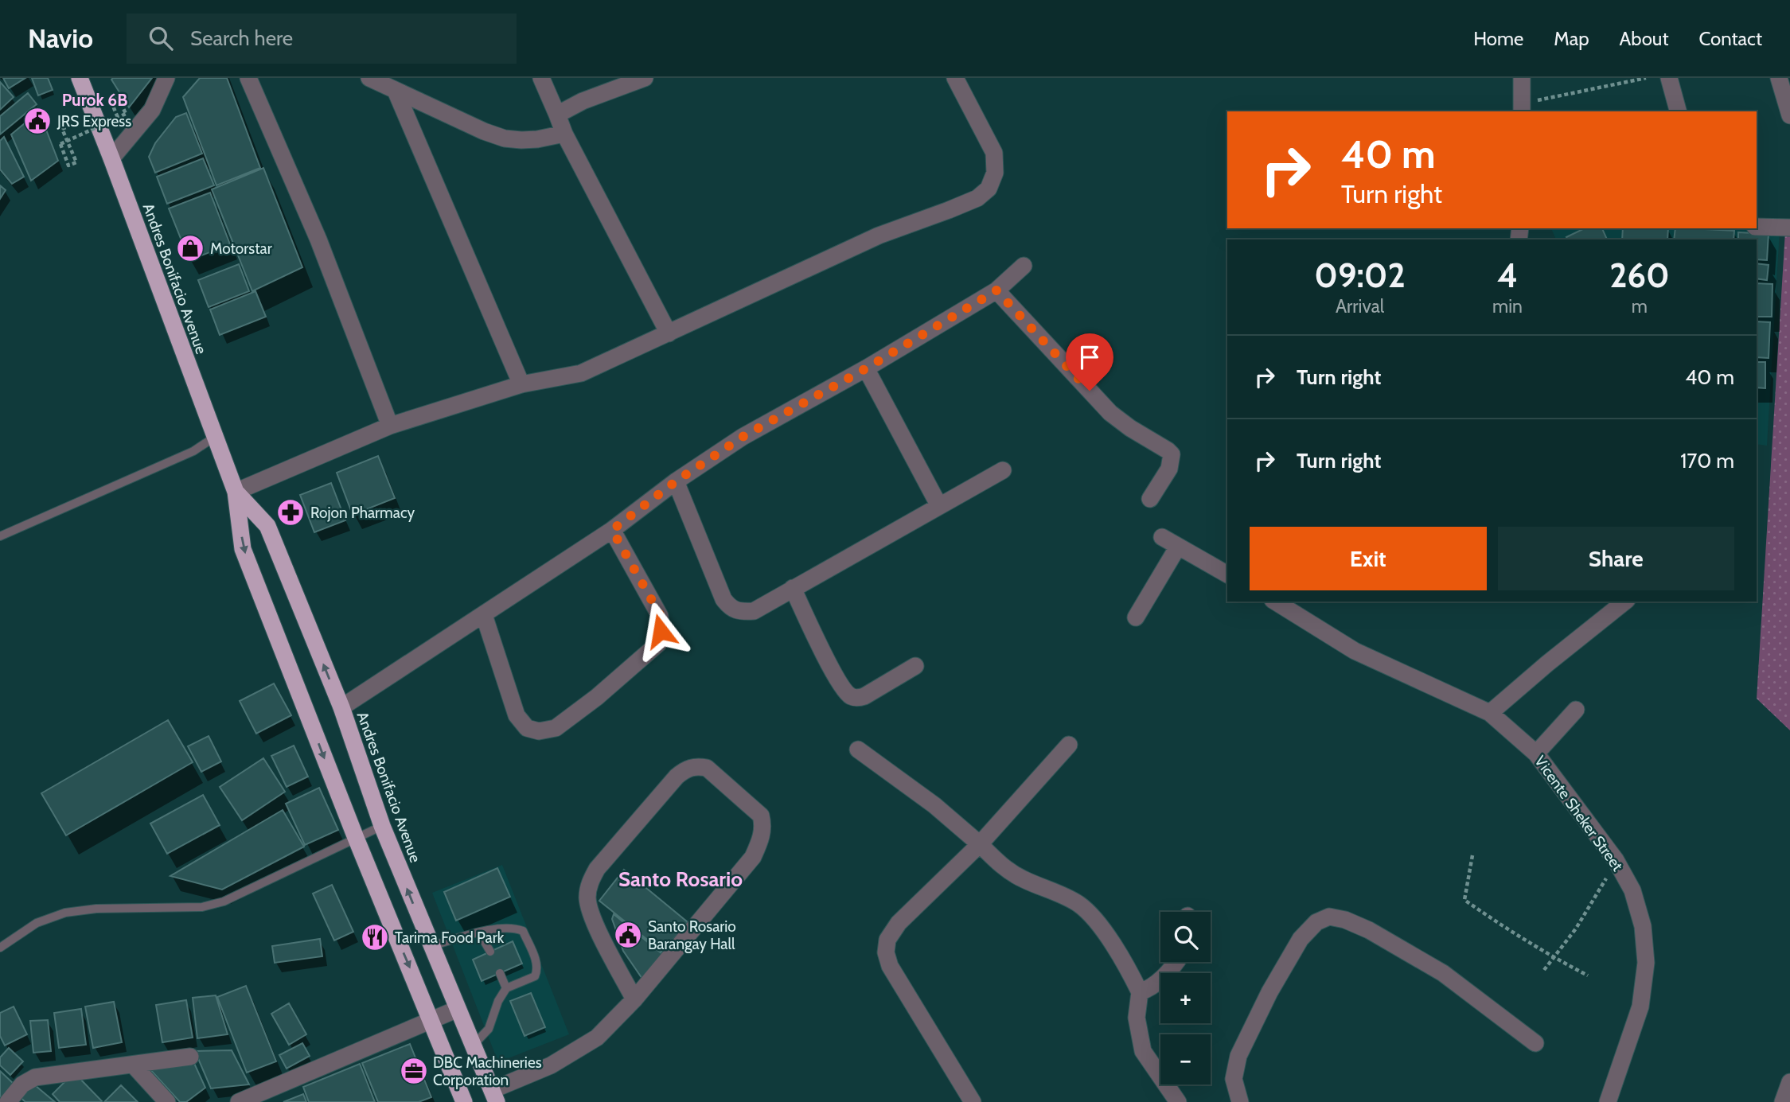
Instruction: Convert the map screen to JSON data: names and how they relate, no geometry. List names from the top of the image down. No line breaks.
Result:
{"streets":{"highway":["Andres Bonifacio Avenue"],"street":["Vicente Sheker Street"]},"districts":["Purok 6B","Santo Rosario"],"places":{"public building":["JRS Express","Santo Rosario Barangay Hall"],"shop":["Motorstar"],"pharmacy":["Rojon Pharmacy"],"restaurant":["Tarima Food Park"],"office":["DBC Machineries Corporation"]},"page":{"header":"Navio","search":"Search here","nav":["Home","Map","About","Contact"],"turn":["40 m","Turn right"],"eta":["09:02","Arrival","4","min","260","m"],"list":[{"name":"Turn right","value":"40 m"},{"name":"Turn right","value":"170 m"}],"buttons":["Exit","Share"],"map_buttons":["+","−"]}}
